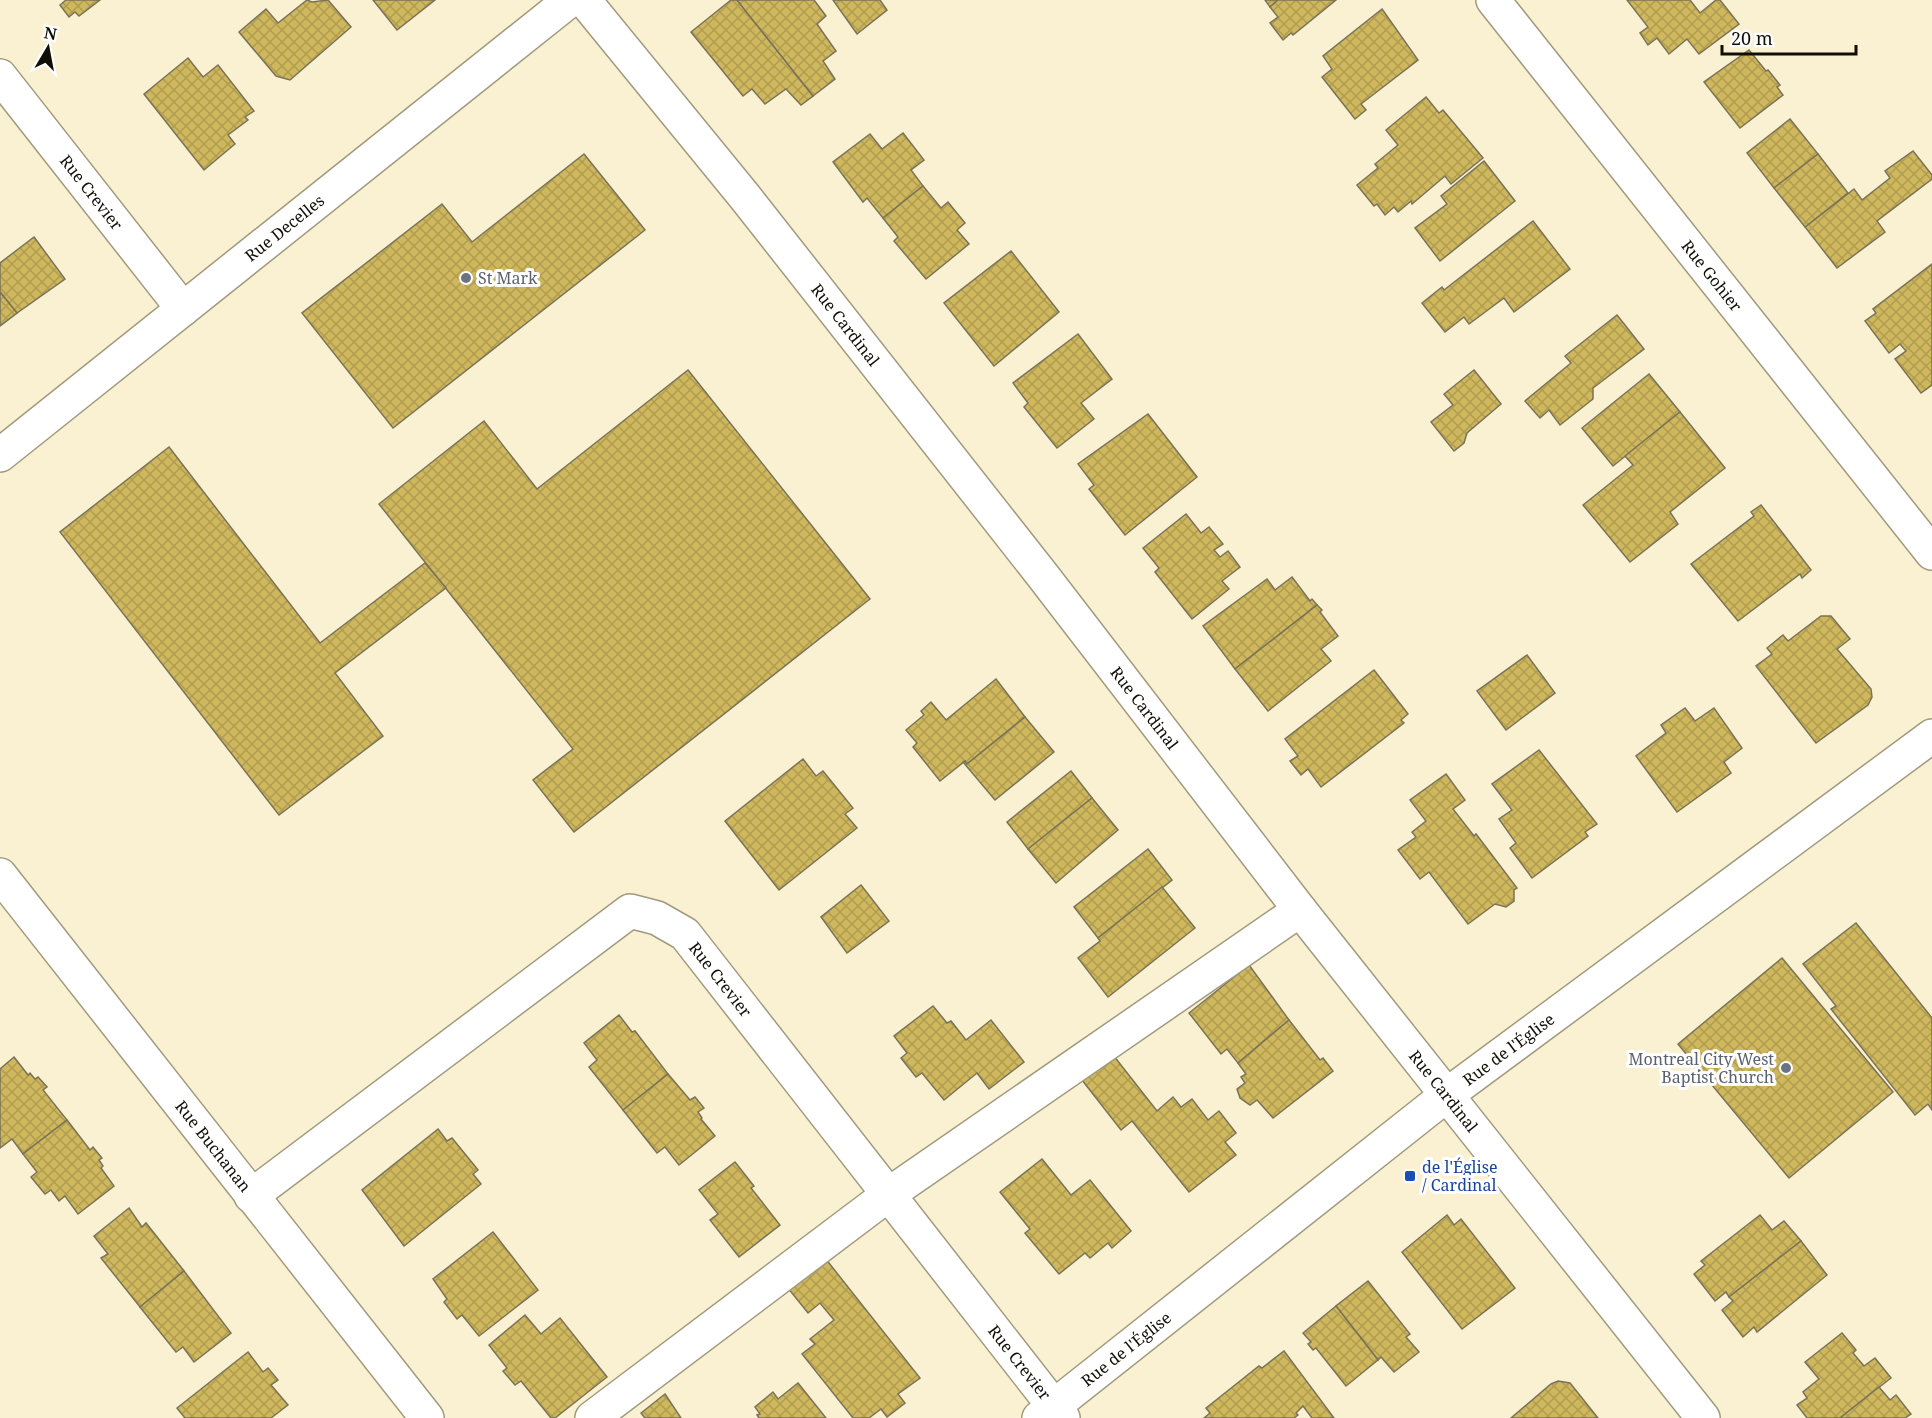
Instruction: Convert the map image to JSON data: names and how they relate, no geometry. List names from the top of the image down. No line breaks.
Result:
{"streets":{"street":["Rue Crevier","Rue Decelles","Rue Gohier","Rue Cardinal","Rue de l'Église","Rue Buchanan"]},"crossings":[["Rue Crevier","Rue Decelles"],["Rue Crevier","Rue de l'Église"],["Rue Crevier","Rue Buchanan"],["Rue Cardinal","Rue de l'Église"]],"places":{"other":["St Mark","Montreal City West Baptist Church"],"transit":["de l'Église / Cardinal"]},"scale_bar":"20 m","north":"top"}
